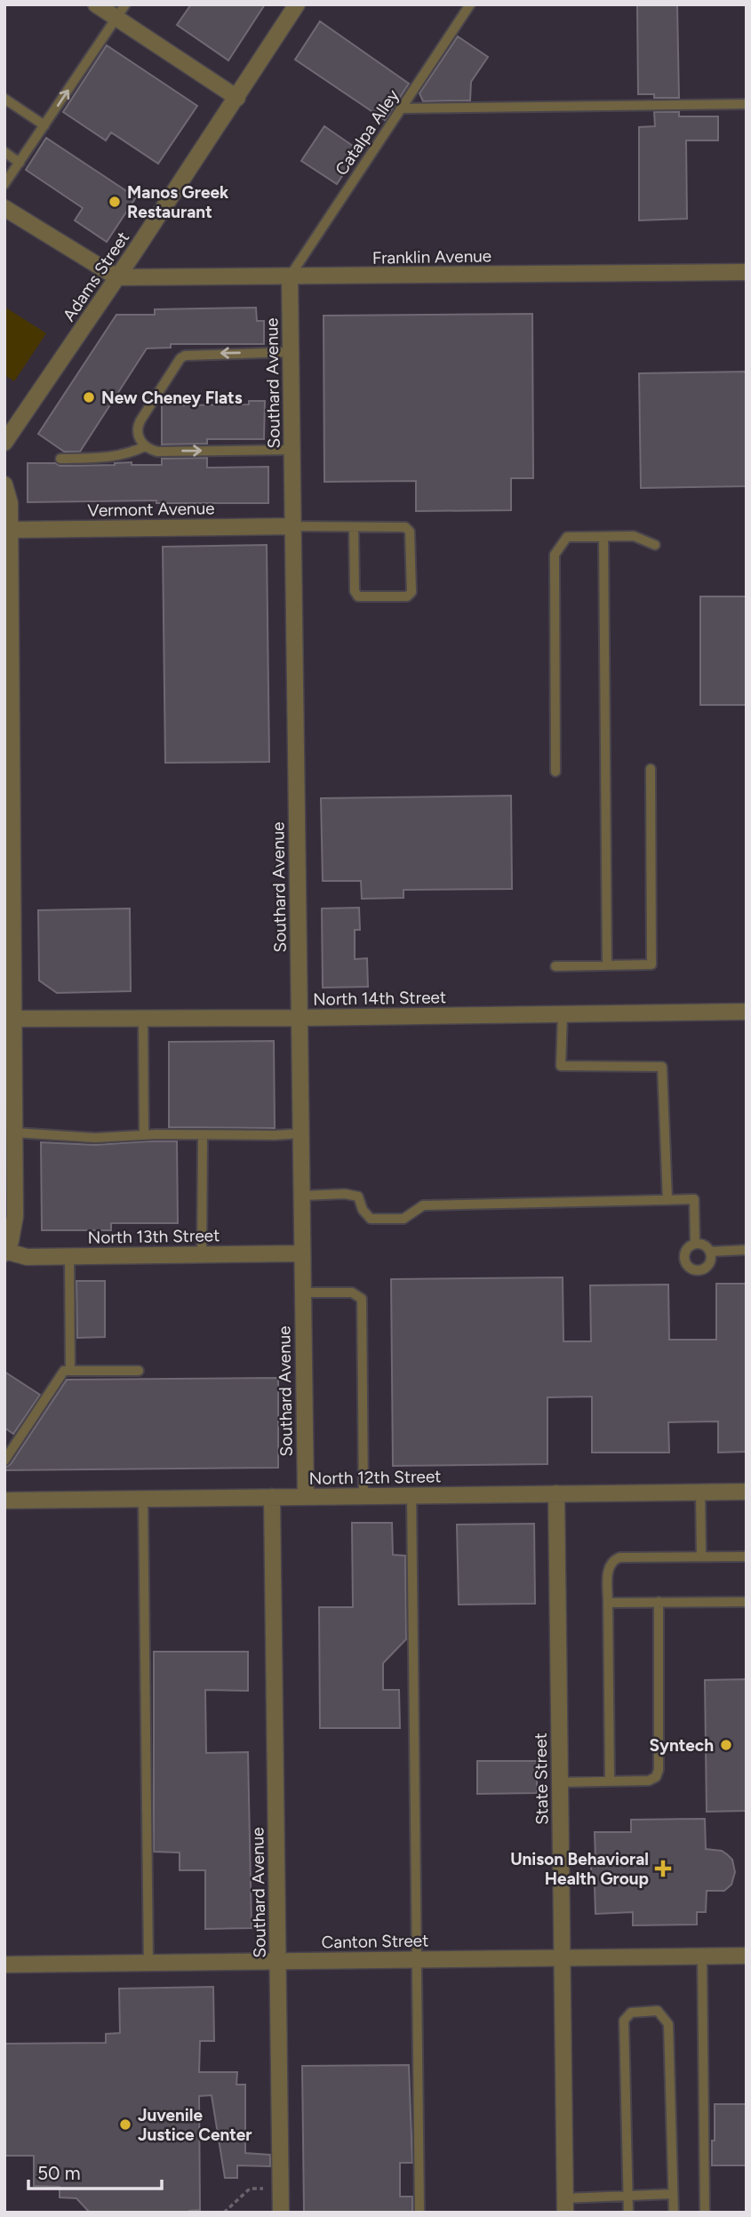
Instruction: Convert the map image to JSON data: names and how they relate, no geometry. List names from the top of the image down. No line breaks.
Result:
{"streets":{"street":["Franklin Avenue","Adams Street","Southard Avenue","Vermont Avenue","North 14th Street","North 13th Street","North 12th Street","State Street","Canton Street"],"lane":["Catalpa Alley"]},"crossings":[["Catalpa Alley","Franklin Avenue"],["Catalpa Alley","Southard Avenue"],["Franklin Avenue","Adams Street"],["Franklin Avenue","Southard Avenue"],["Southard Avenue","Vermont Avenue"],["Southard Avenue","North 14th Street"],["Southard Avenue","North 13th Street"],["Southard Avenue","North 12th Street"],["Southard Avenue","Canton Street"],["North 12th Street","State Street"],["State Street","Canton Street"]],"places":{"other":["Manos Greek Restaurant","New Cheney Flats","Syntech","Juvenile Justice Center"],"health":["Unison Behavioral Health Group"]},"scale_bar":"50 m"}
